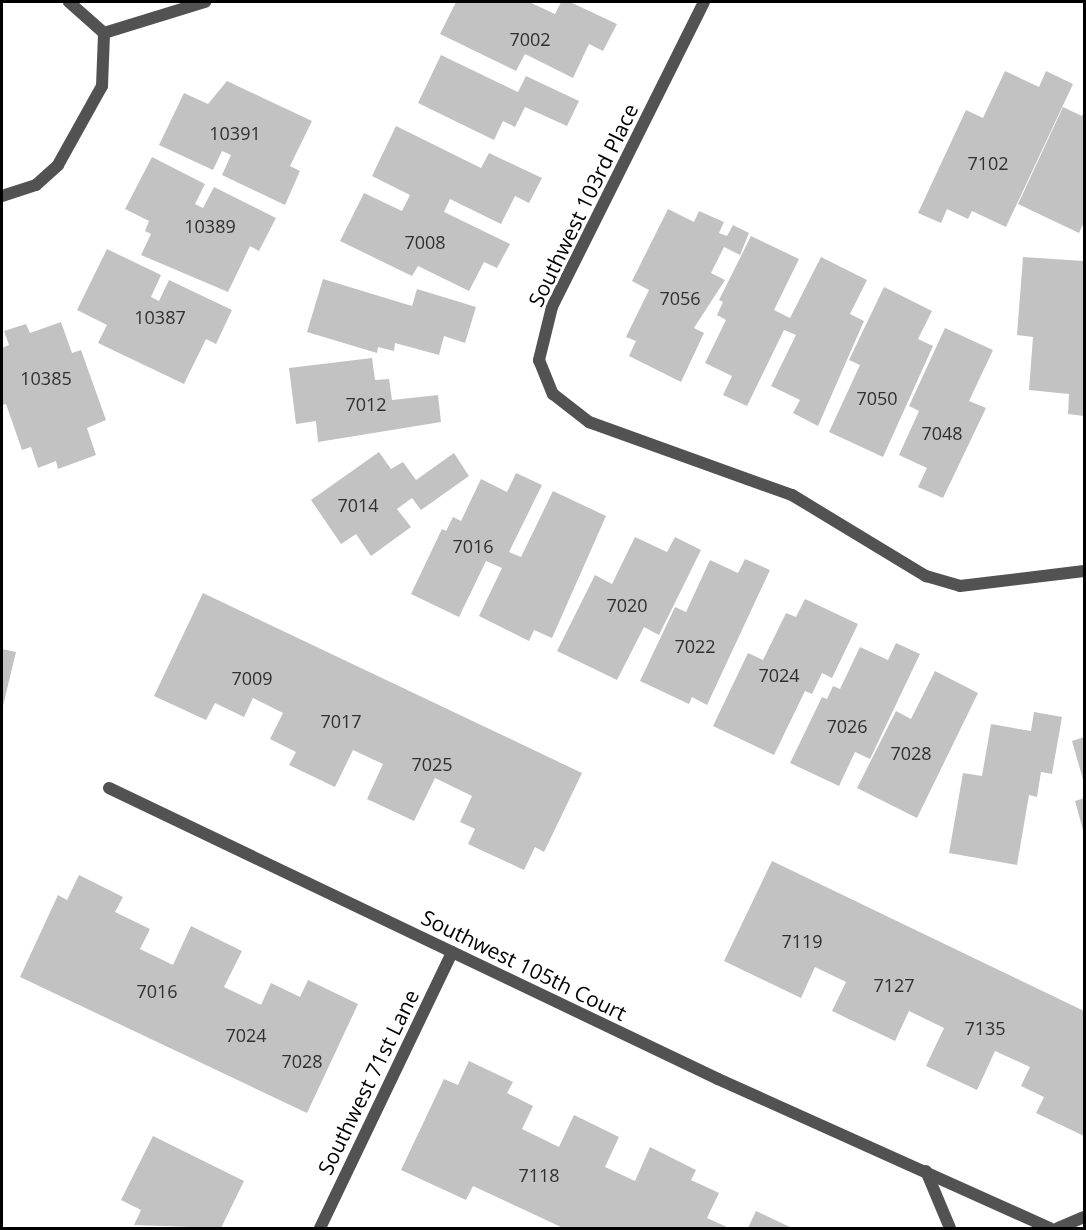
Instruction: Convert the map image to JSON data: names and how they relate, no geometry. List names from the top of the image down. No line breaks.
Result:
{"streets":{"street":["Southwest 103rd Place","Southwest 105th Court","Southwest 71st Lane"]},"crossings":[["Southwest 105th Court","Southwest 71st Lane"]],"house_numbers":["7002","10391","7102","10389","7008","7056","10387","10385","7050","7012","7048","7014","7016","7020","7022","7024","7009","7017","7026","7028","7025","7119","7127","7016","7135","7024","7028","7118"]}
